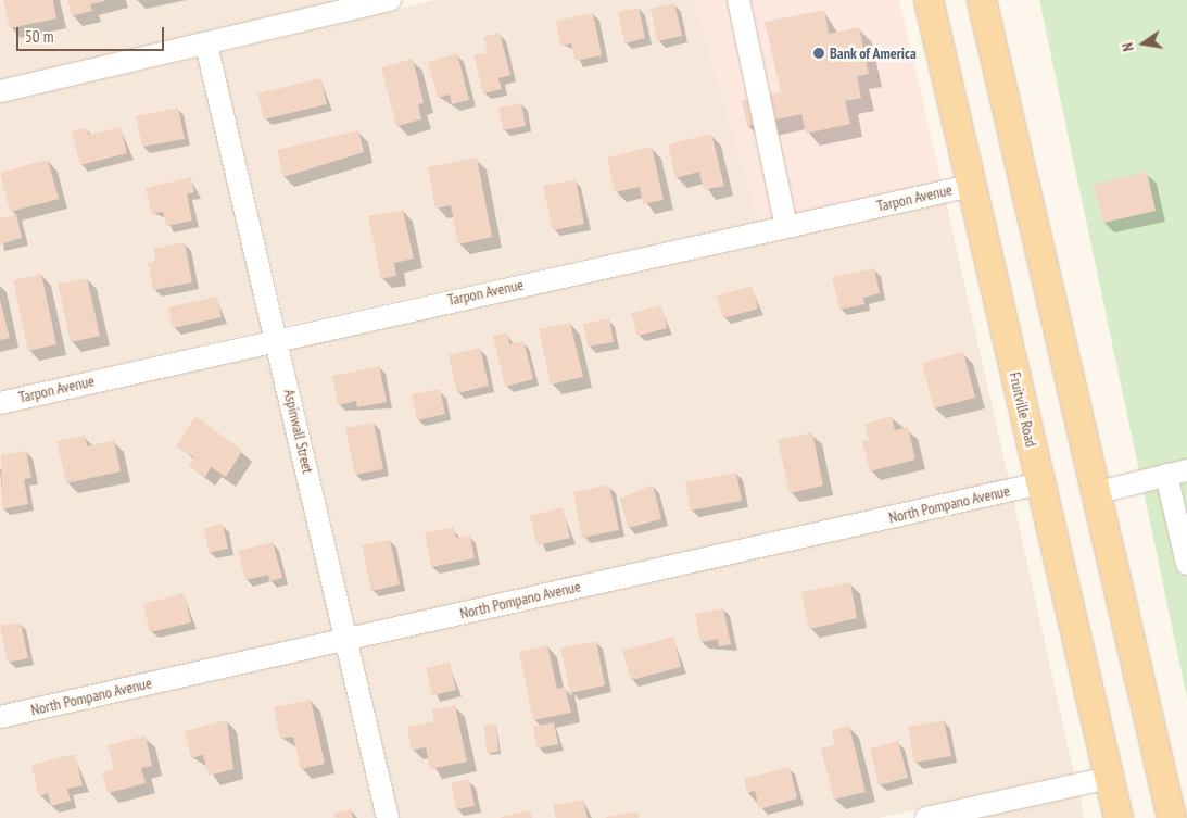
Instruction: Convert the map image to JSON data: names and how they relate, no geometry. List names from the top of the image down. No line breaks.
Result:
{"streets":{"main road":["Fruitville Road"],"street":["Tarpon Avenue","Aspinwall Street","North Pompano Avenue"]},"crossings":[["Tarpon Avenue","Fruitville Road"],["Tarpon Avenue","Aspinwall Street"],["Fruitville Road","North Pompano Avenue"],["Aspinwall Street","North Pompano Avenue"]],"places":["Bank of America"],"scale_bar":"50 m","north":"left"}
